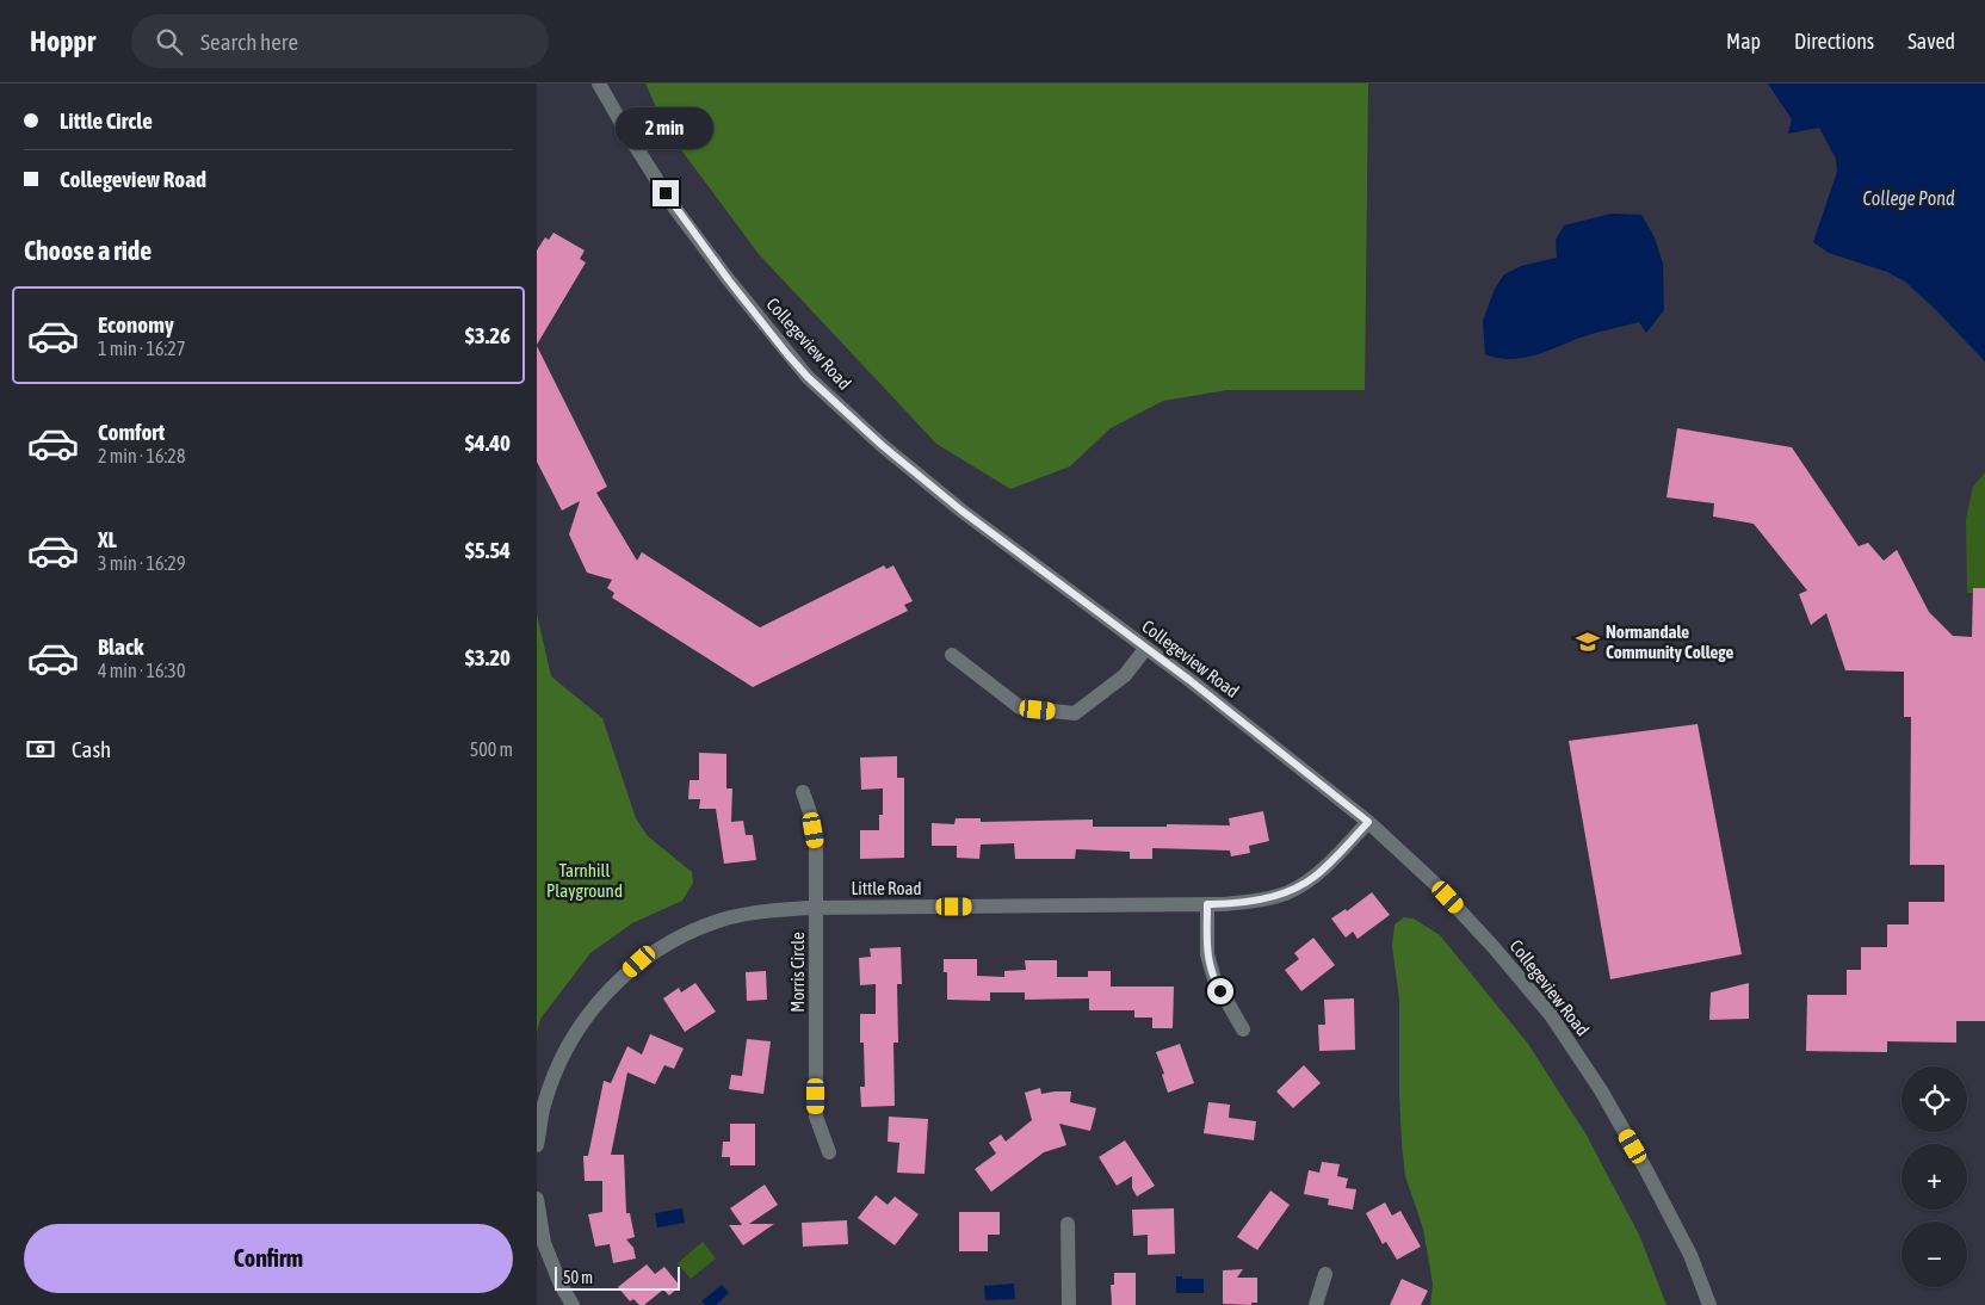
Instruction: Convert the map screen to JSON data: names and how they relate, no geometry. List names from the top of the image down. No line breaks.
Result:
{"streets":{"street":["Collegeview Road","Little Road","Morris Circle"]},"crossings":[["Collegeview Road","Little Road"],["Little Road","Morris Circle"]],"water":["College Pond"],"parks":["Tarnhill Playground"],"places":{"school or university":["Normandale Community College"]},"scale_bar":"50 m","page":{"header":"Hoppr","search":"Search here","nav":["Map","Directions","Saved"],"banner":["Little Circle","Collegeview Road"],"bubble":"2 min","heading":"Choose a ride","list":[{"name":"Economy","note":"1 min · 16:27","value":"$3.26"},{"name":"Comfort","note":"2 min · 16:28","value":"$4.40"},{"name":"XL","note":"3 min · 16:29","value":"$5.54"},{"name":"Black","note":"4 min · 16:30","value":"$3.20"}],"pay":["Cash","500 m"],"map_buttons":["+","−"],"buttons":"Confirm","scale":"50 m"}}
